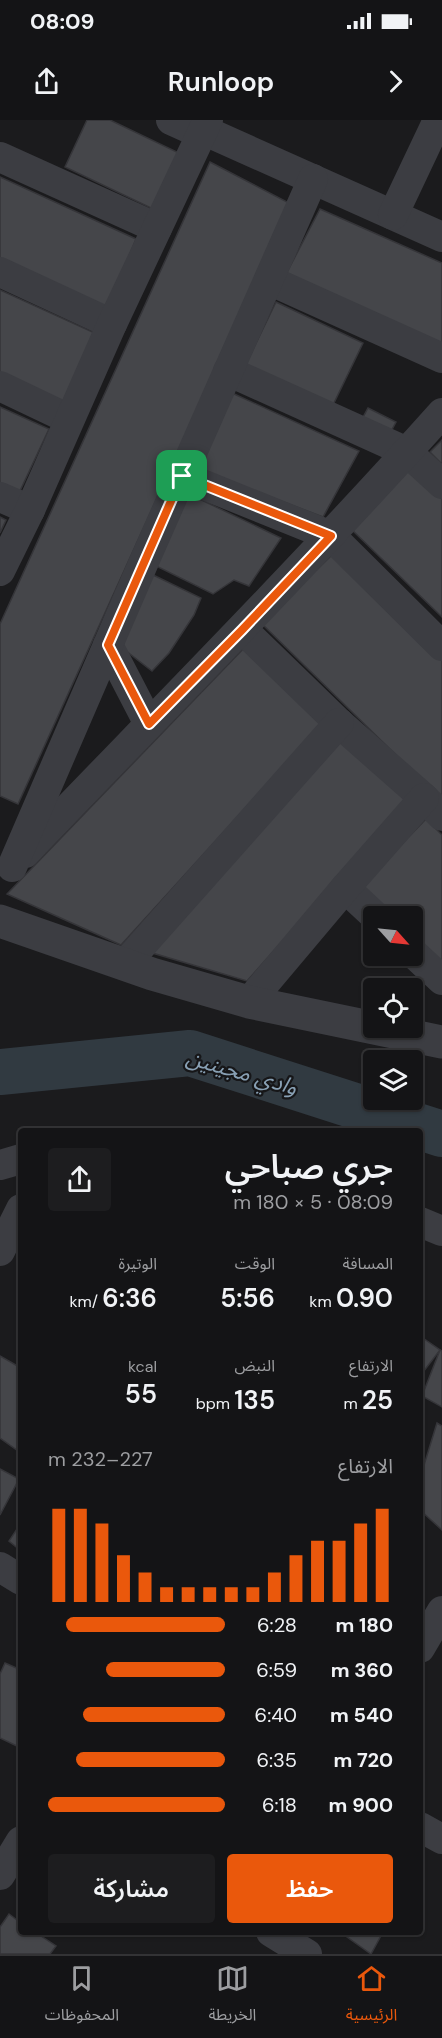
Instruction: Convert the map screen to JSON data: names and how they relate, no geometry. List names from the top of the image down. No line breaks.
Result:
{"water":["وادي مجينين"],"north":"bottom right","page":{"status":"08:09","header":"Runloop","heading":["جري صباحي","08:09 · 5 × 180 m"],"stats":[["المسافة","0.90 km"],["الوقت","5:56"],["الوتيرة","6:36 /km"],["الارتفاع","25 m"],["النبض","135 bpm"],["kcal","55"]],"chart":["الارتفاع","227–232 m"],"list":[{"name":"180 m","note":"6:28"},{"name":"360 m","note":"6:59"},{"name":"540 m","note":"6:40"},{"name":"720 m","note":"6:35"},{"name":"900 m","note":"6:18"}],"buttons":["حفظ","مشاركة"],"tabs":["الرئيسية","الخريطة","المحفوظات"]}}
